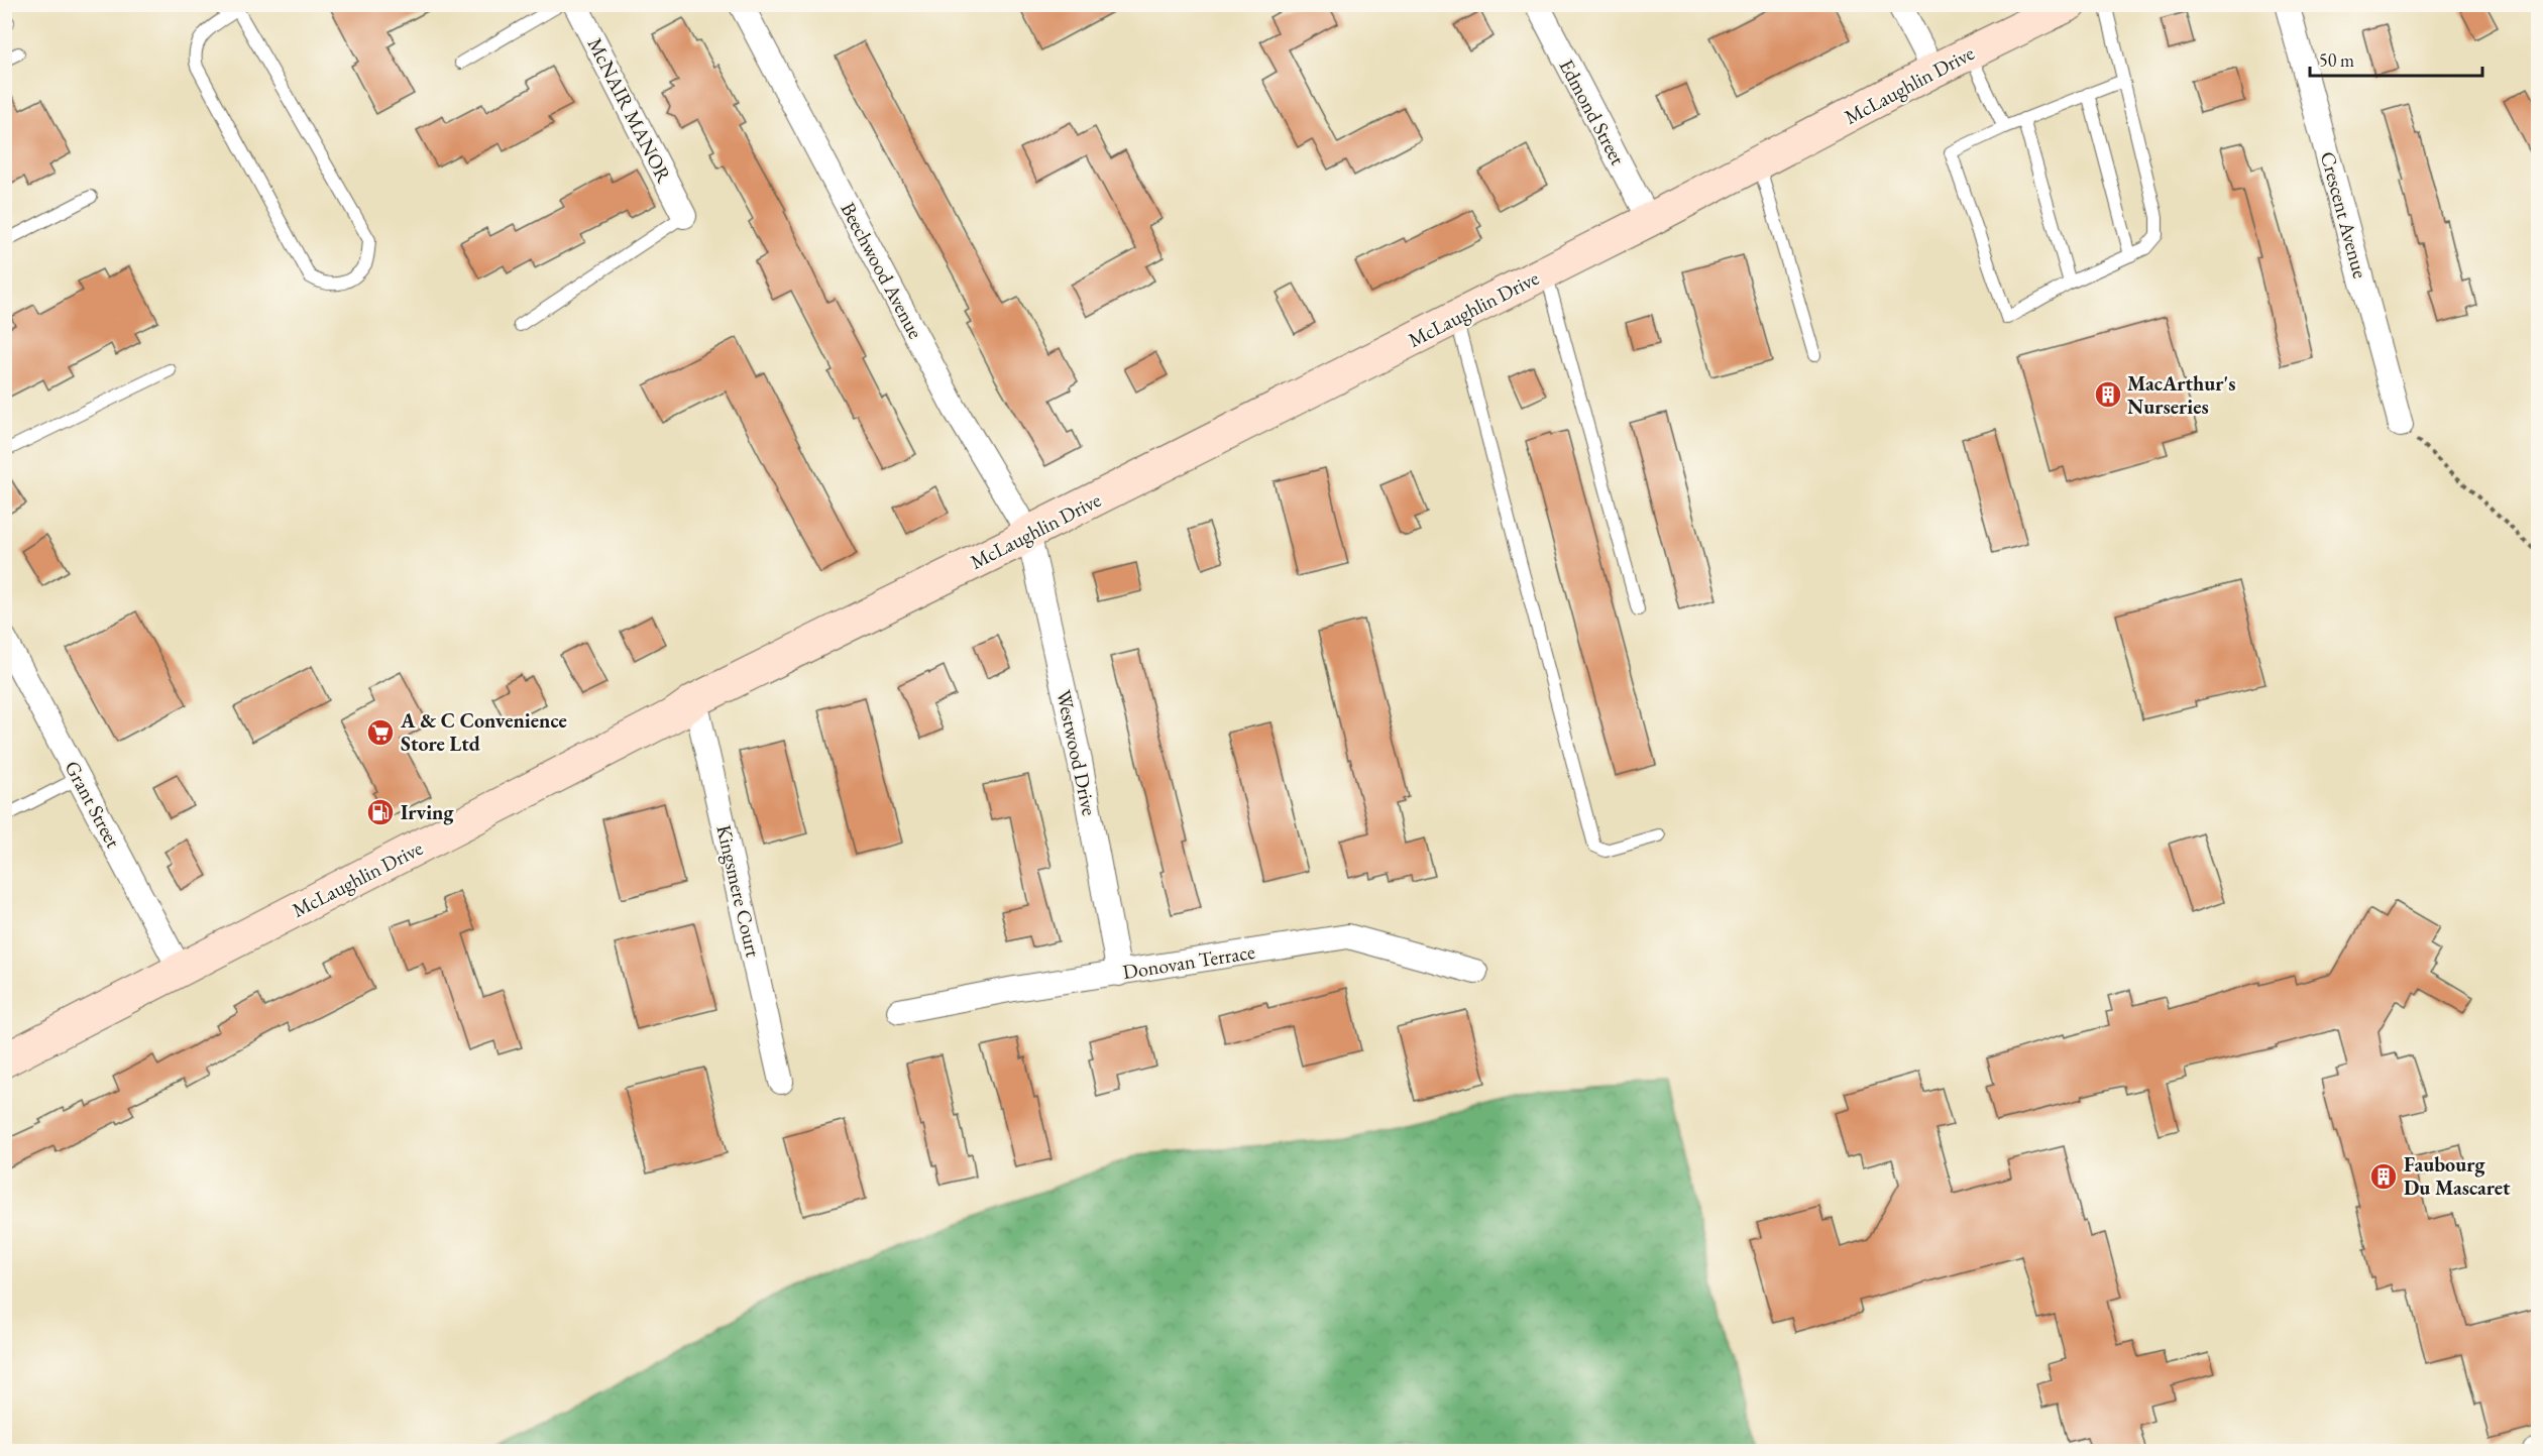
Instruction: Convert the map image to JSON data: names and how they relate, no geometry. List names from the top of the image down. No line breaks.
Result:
{"streets":{"main road":["McLaughlin Drive"],"street":["McNAIR MANOR","Edmond Street","Crescent Avenue","Beechwood Avenue","Westwood Drive","Grant Street","Kingsmere Court","Donovan Terrace"]},"crossings":[["McLaughlin Drive","Edmond Street"],["McLaughlin Drive","Beechwood Avenue"],["McLaughlin Drive","Westwood Drive"],["McLaughlin Drive","Grant Street"],["McLaughlin Drive","Kingsmere Court"],["Beechwood Avenue","Westwood Drive"],["Westwood Drive","Donovan Terrace"]],"places":{"building":["MacArthur's Nurseries","Faubourg Du Mascaret"],"supermarket":["A & C Convenience Store Ltd"],"fuel station":["Irving"]},"scale_bar":"50 m"}
